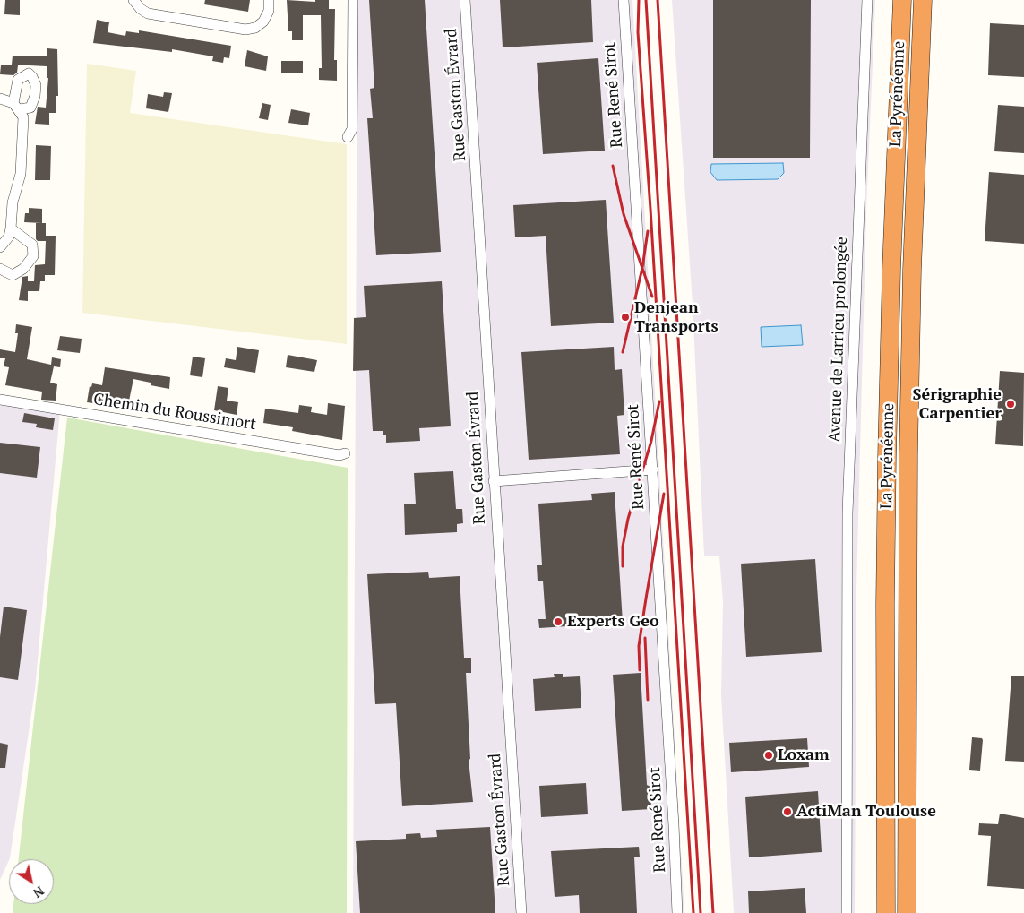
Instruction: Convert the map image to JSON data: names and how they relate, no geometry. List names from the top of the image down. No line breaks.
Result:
{"streets":{"highway":["La Pyrénéenne"],"street":["Rue Gaston Évrard","Rue René Sirot","Avenue de Larrieu prolongée","Chemin du Roussimort"]},"places":["Denjean Transports","Sérigraphie Carpentier","Experts Geo","Loxam","ActiMan Toulouse"],"north":"bottom right"}
